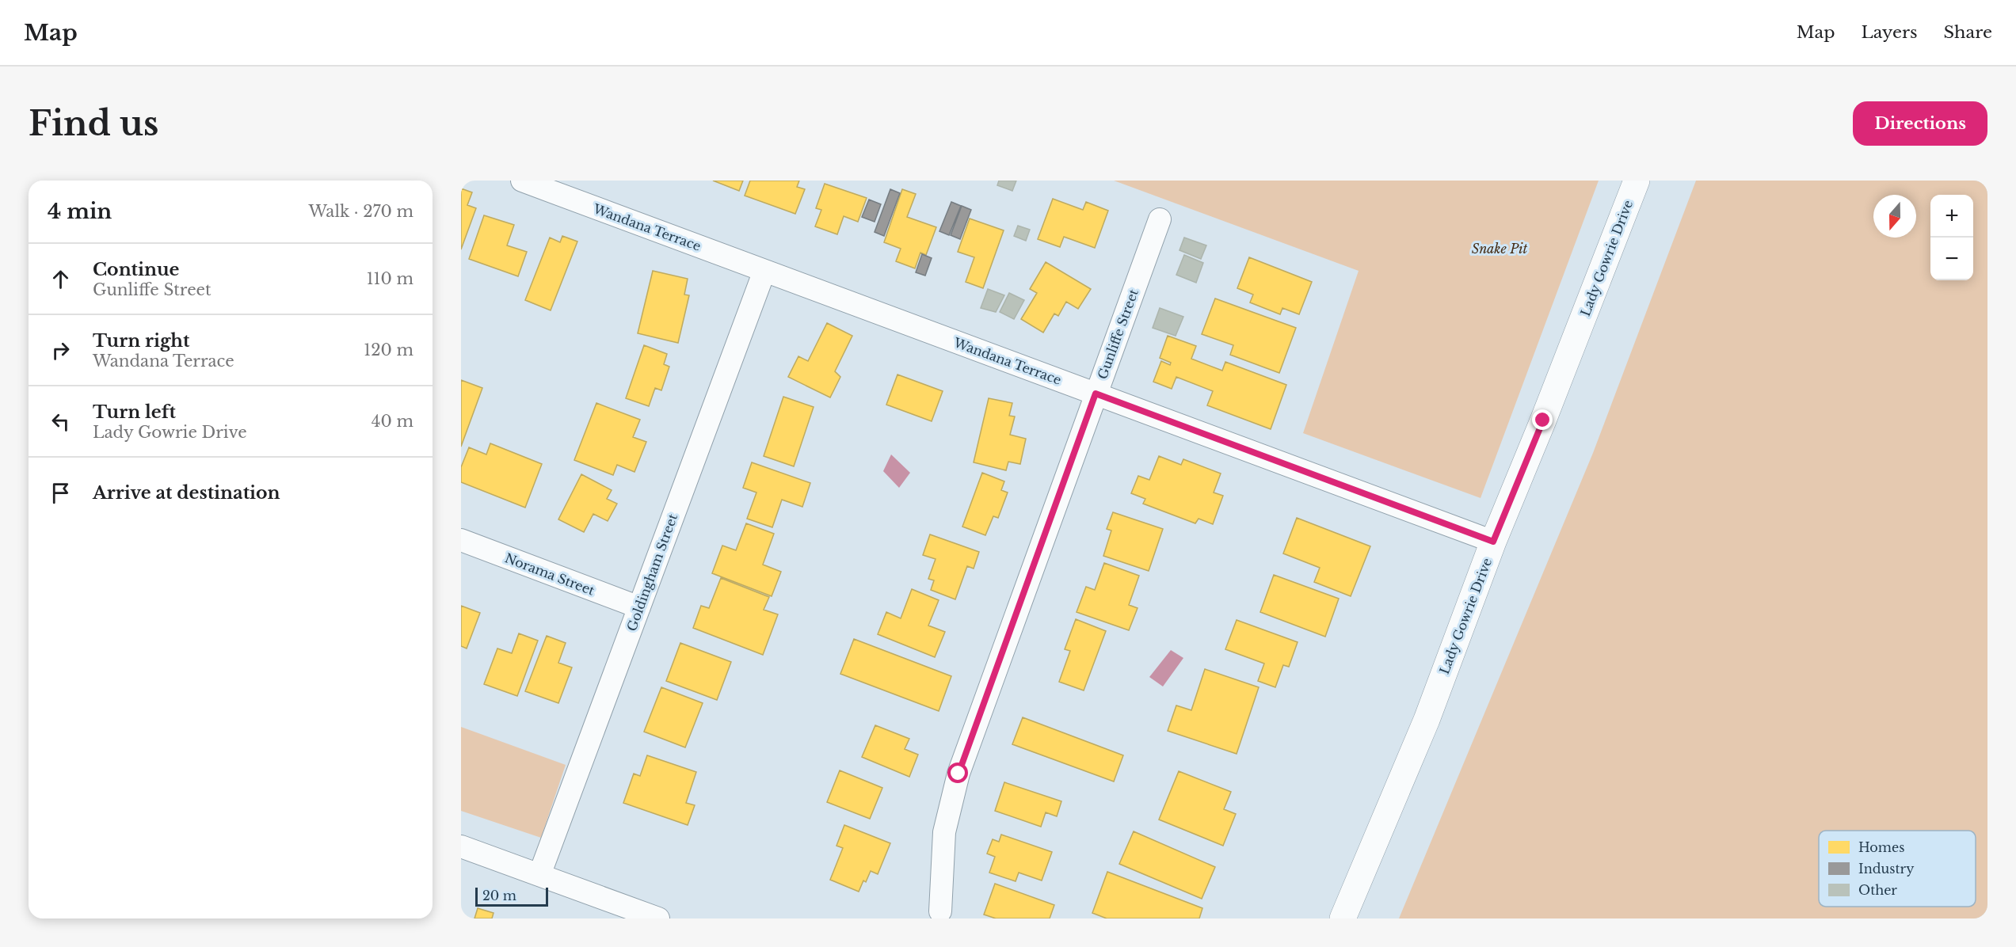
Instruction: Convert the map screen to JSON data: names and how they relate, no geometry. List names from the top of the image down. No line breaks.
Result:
{"streets":{"main road":["Lady Gowrie Drive"],"street":["Wandana Terrace","Gunliffe Street","Goldingham Street","Norama Street"]},"crossings":[["Wandana Terrace","Lady Gowrie Drive"],["Wandana Terrace","Gunliffe Street"],["Wandana Terrace","Goldingham Street"],["Goldingham Street","Norama Street"]],"parks":["Snake Pit"],"legend":["Homes","Industry","Other"],"scale_bar":"20 m","north":"bottom","page":{"header":"Map","nav":["Map","Layers","Share"],"buttons":"Directions","title":"Find us","heading":["4 min","Walk · 270 m"],"map_buttons":["+","−"],"list":[["Continue","Gunliffe Street","110 m"],["Turn right","Wandana Terrace","120 m"],["Turn left","Lady Gowrie Drive","40 m"],"Arrive at destination"],"scale":"20 m"}}
